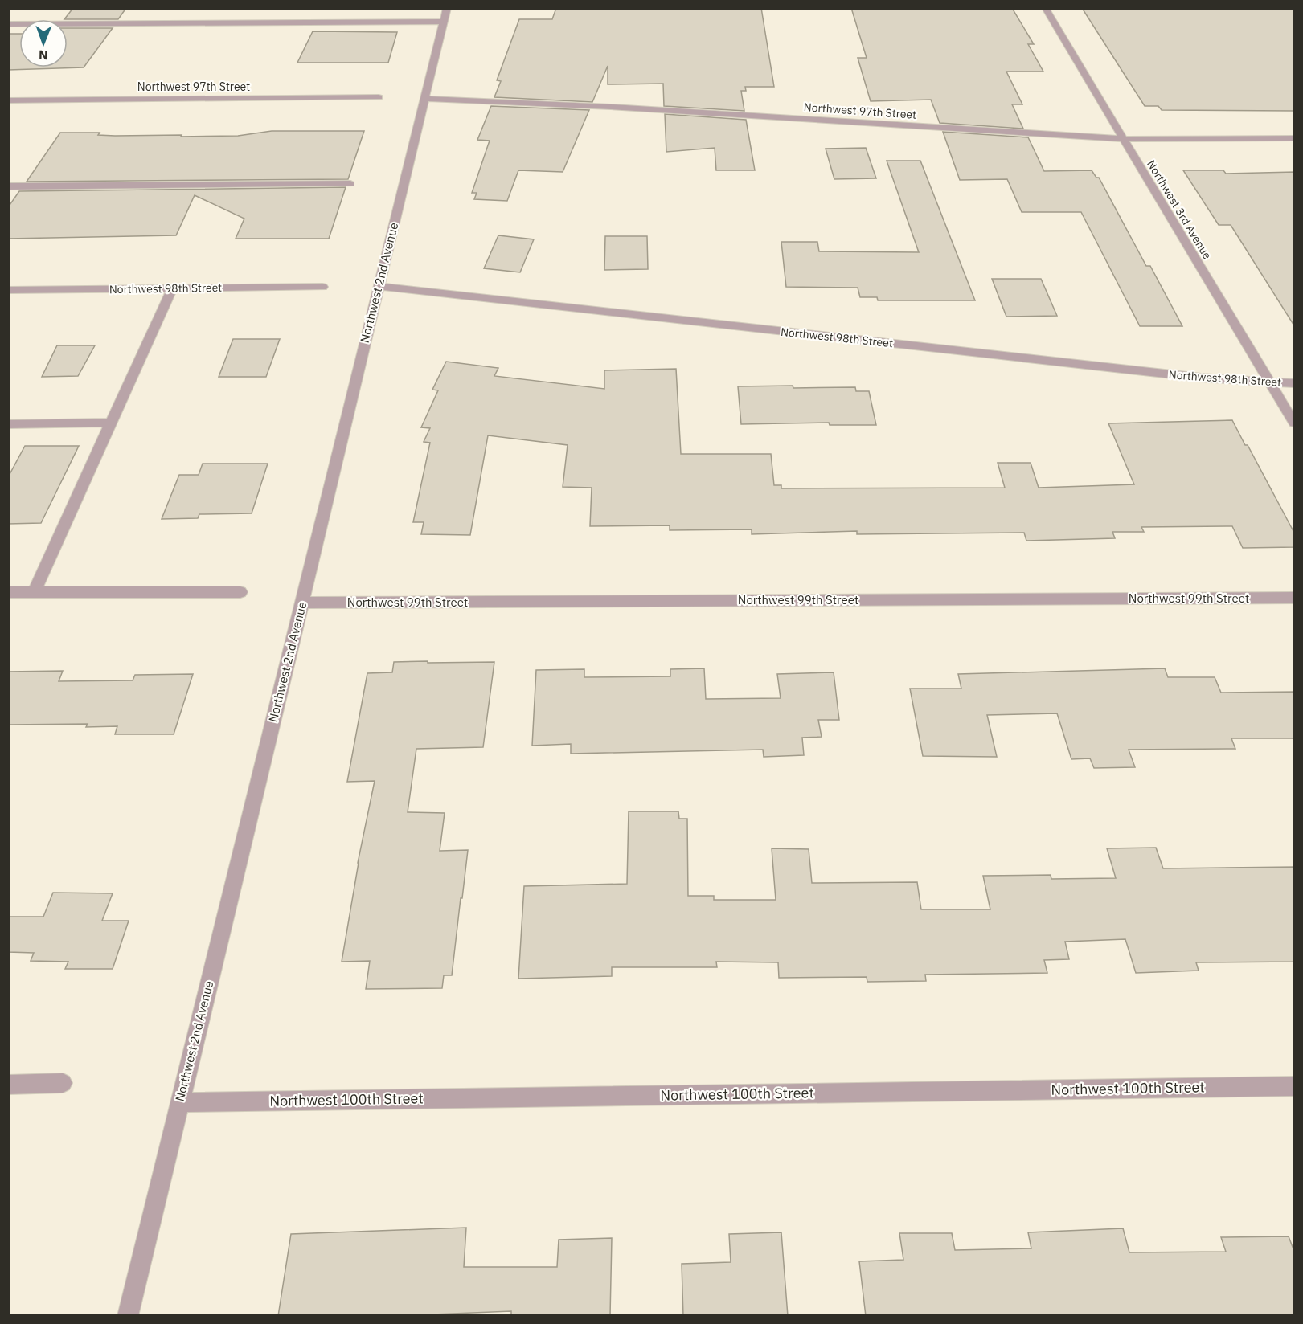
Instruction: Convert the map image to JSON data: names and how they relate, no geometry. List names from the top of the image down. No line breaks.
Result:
{"streets":{"street":["Northwest 97th Street","Northwest 3rd Avenue","Northwest 2nd Avenue","Northwest 98th Street","Northwest 99th Street","Northwest 100th Street"]},"crossings":[["Northwest 97th Street","Northwest 3rd Avenue"],["Northwest 97th Street","Northwest 2nd Avenue"],["Northwest 3rd Avenue","Northwest 98th Street"],["Northwest 2nd Avenue","Northwest 98th Street"],["Northwest 2nd Avenue","Northwest 99th Street"],["Northwest 2nd Avenue","Northwest 100th Street"]],"north":"bottom"}
